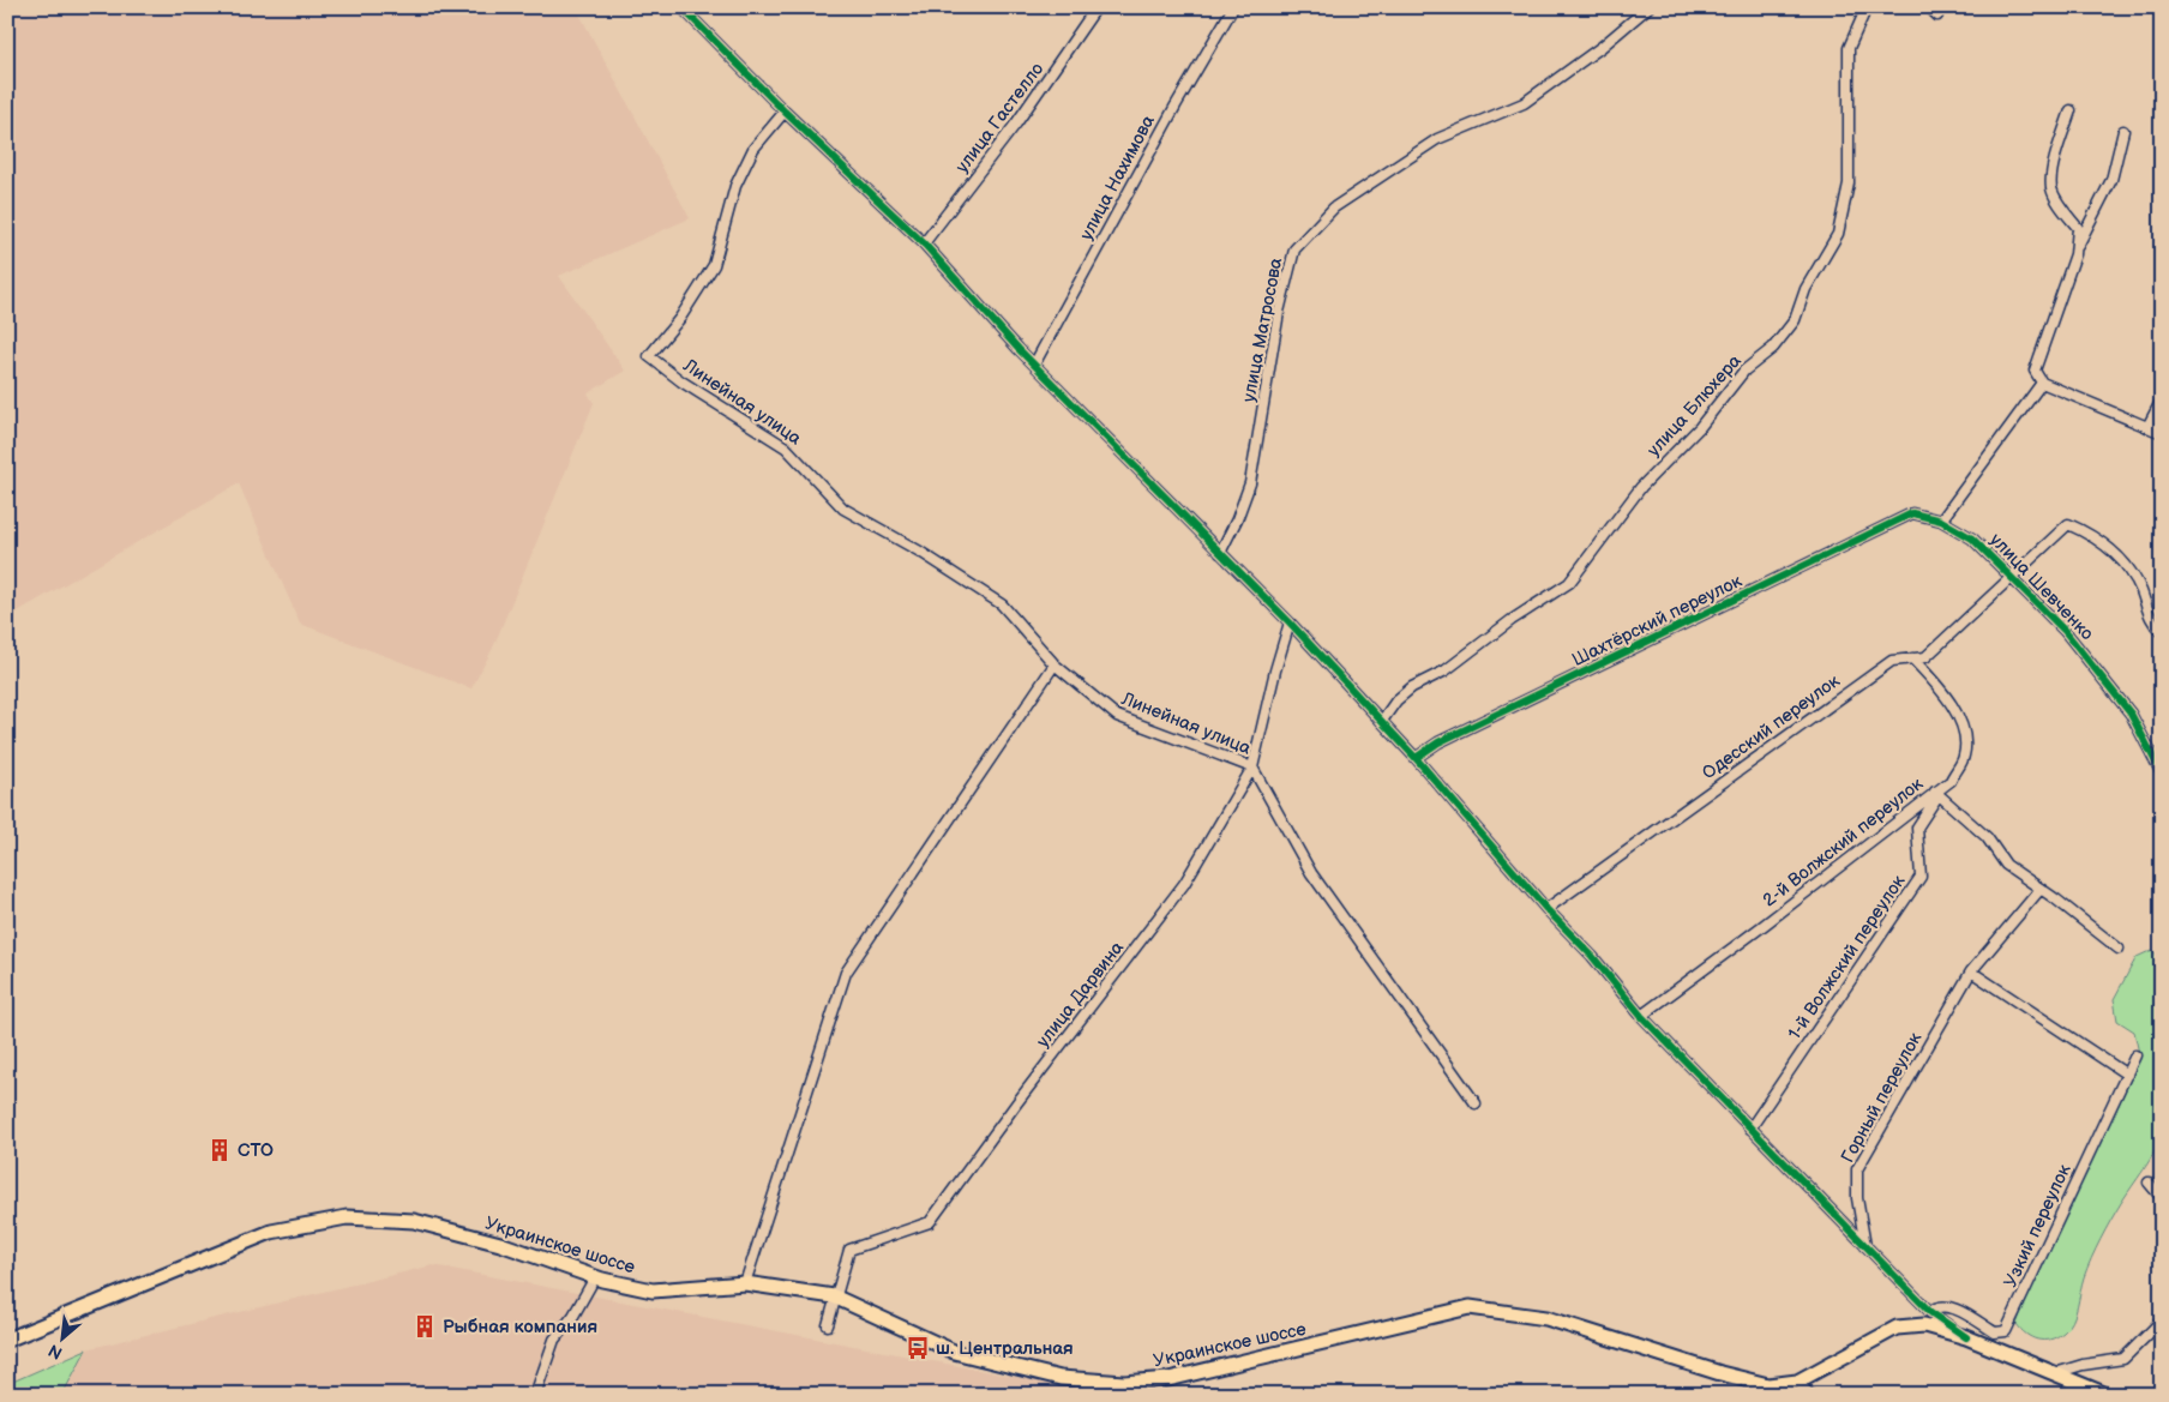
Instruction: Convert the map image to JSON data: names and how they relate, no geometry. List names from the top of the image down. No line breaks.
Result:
{"streets":{"highway":["Украинское шоссе"],"street":["улица Гастелло","улица Нахимова","улица Матросова","Линейная улица","улица Блюхера","улица Шевченко","Шахтёрский переулок","Одесский переулок","2-й Волжский переулок","1-й Волжский переулок","улица Дарвина","Горный переулок","Узкий переулок"]},"crossings":[["Линейная улица","улица Дарвина"],["улица Шевченко","Шахтёрский переулок"],["улица Шевченко","Одесский переулок"],["Одесский переулок","2-й Волжский переулок"],["2-й Волжский переулок","1-й Волжский переулок"],["улица Дарвина","Украинское шоссе"]],"places":{"building":["СТО","Рыбная компания"],"bus stop":["ш. Центральная"]},"north":"bottom left"}
